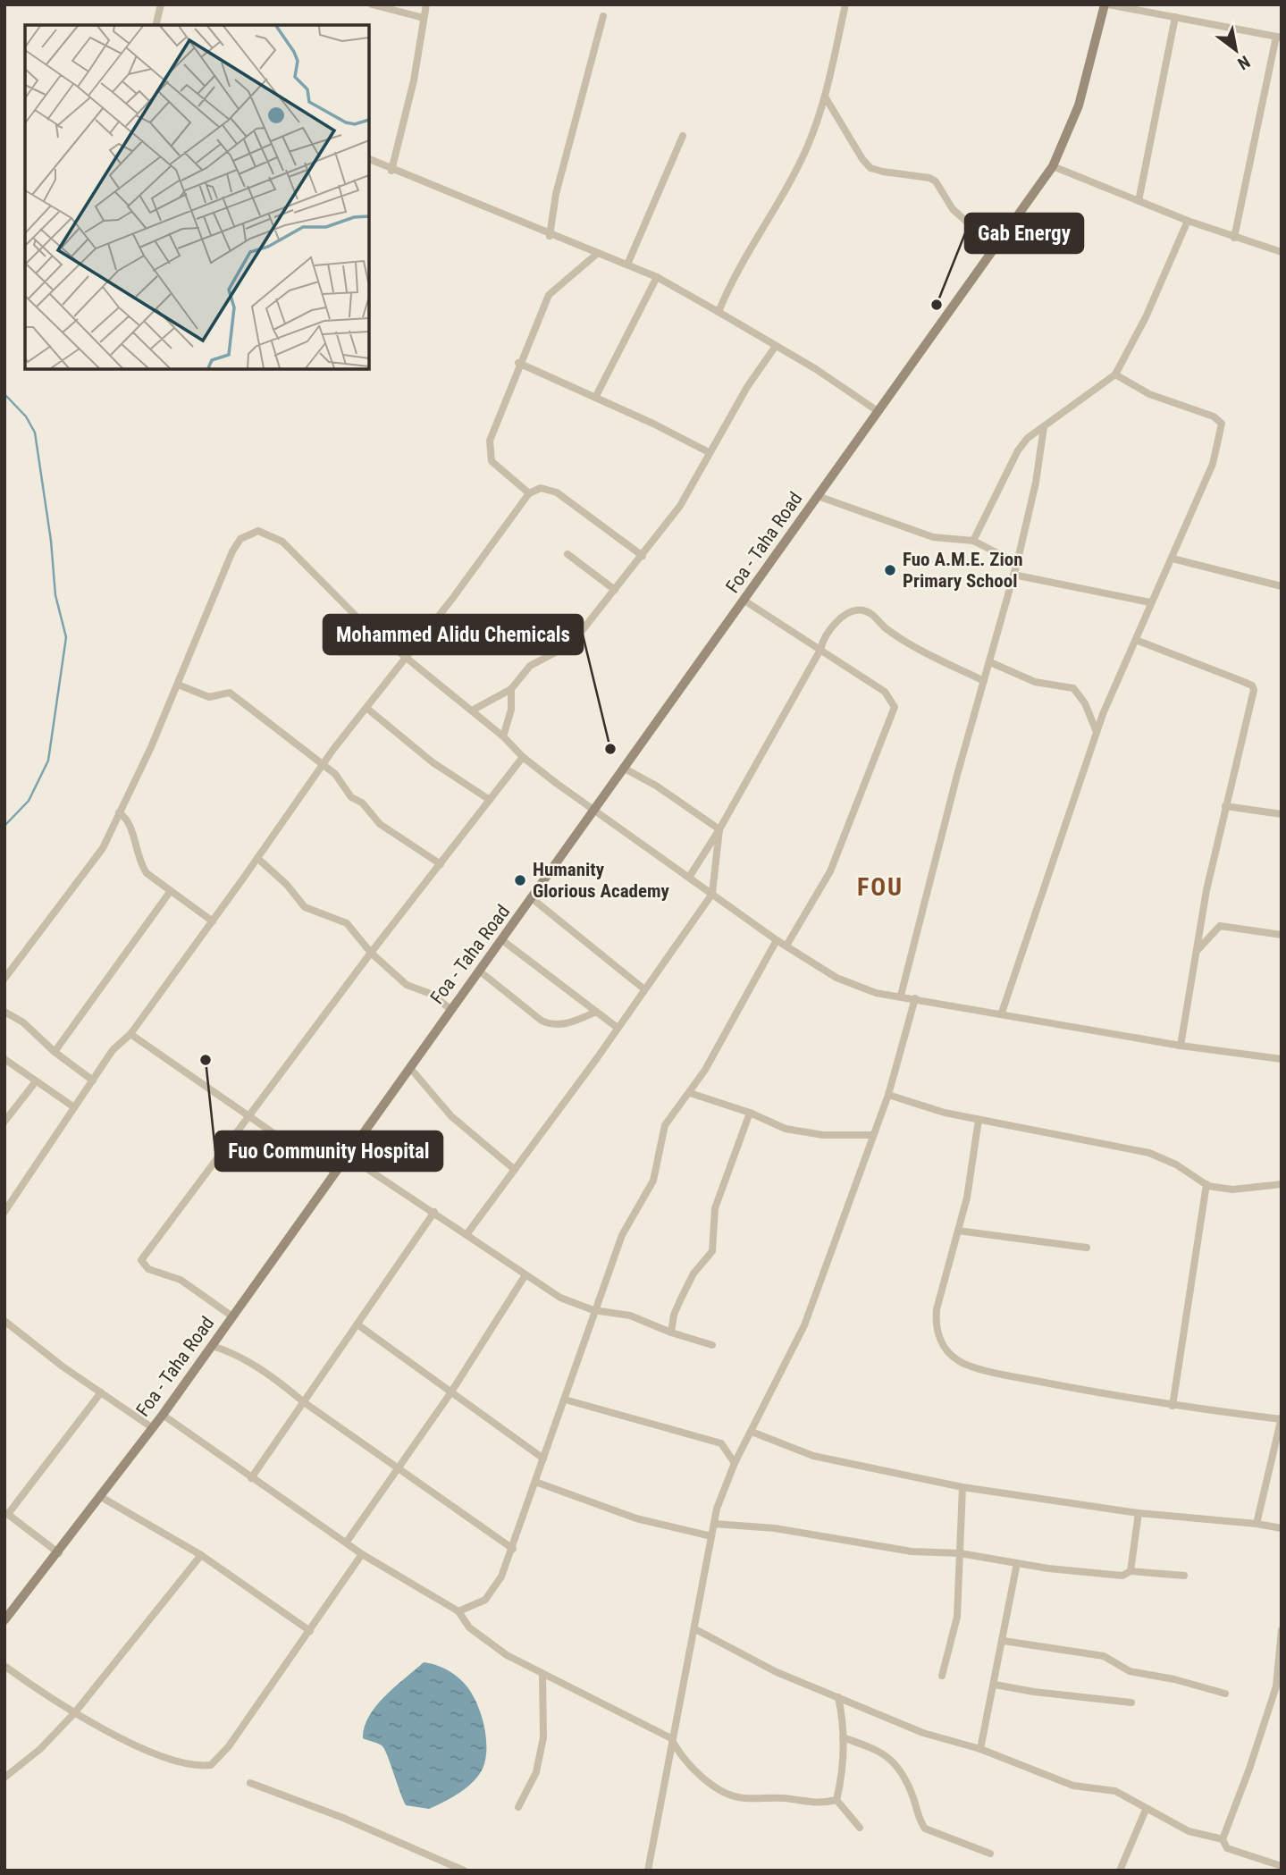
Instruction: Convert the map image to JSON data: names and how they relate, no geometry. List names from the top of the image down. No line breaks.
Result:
{"streets":{"street":["Foa - Taha Road"]},"districts":["FOU"],"places":["Gab Energy","Fuo A.M.E. Zion Primary School","Mohammed Alidu Chemicals","Humanity Glorious Academy","Fuo Community Hospital"],"north":"bottom right"}
